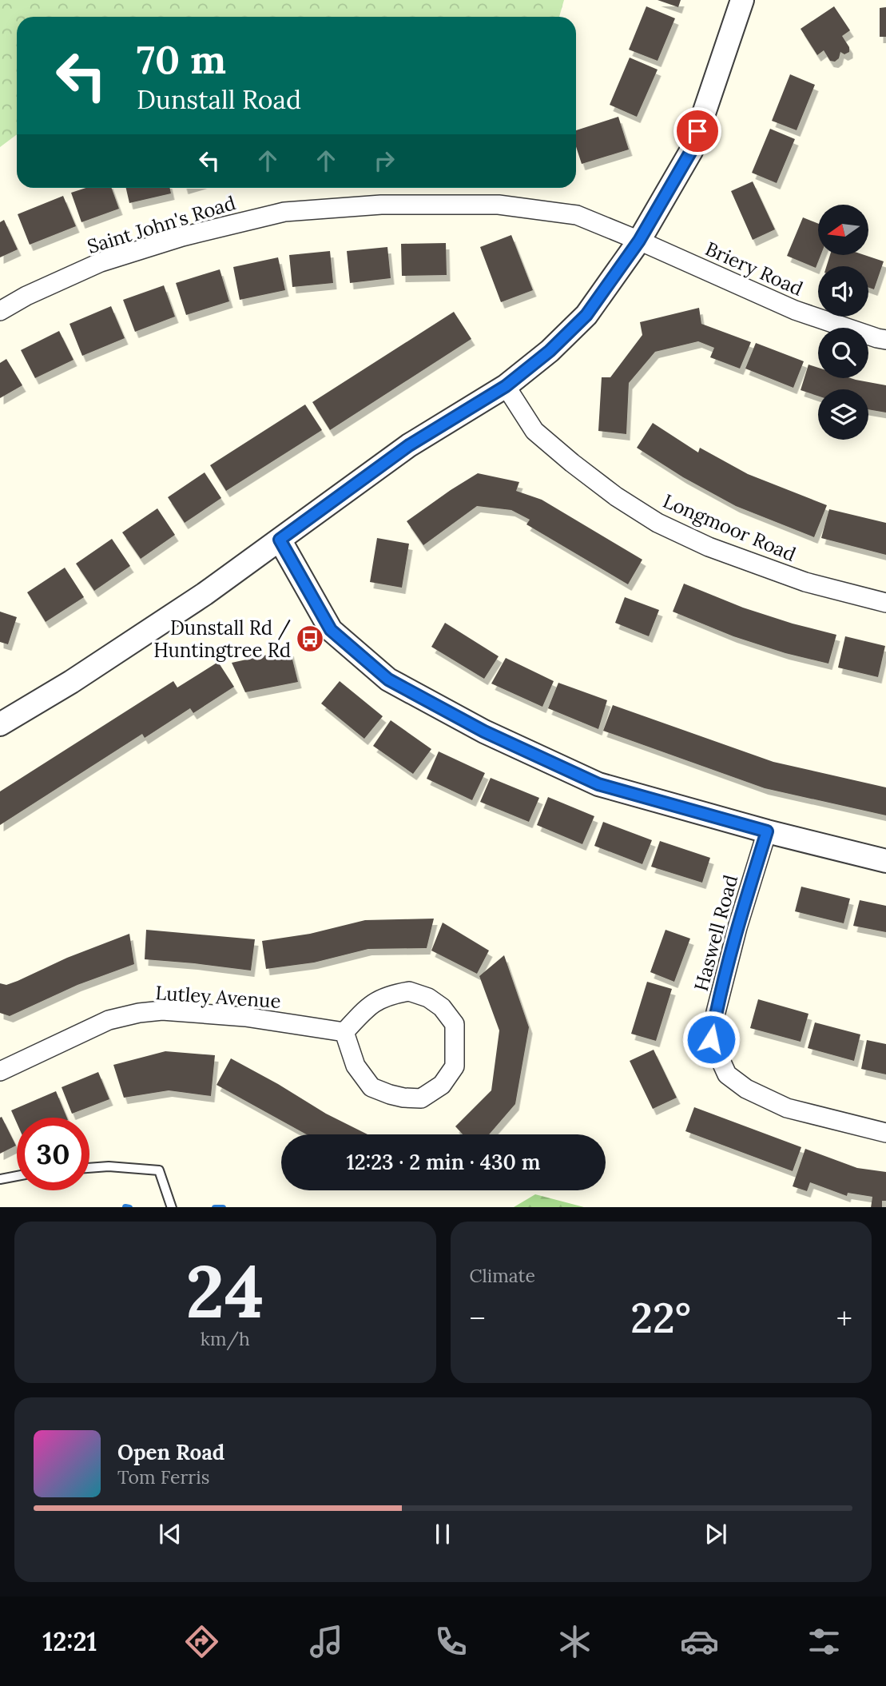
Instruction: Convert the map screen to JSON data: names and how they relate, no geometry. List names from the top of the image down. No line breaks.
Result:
{"streets":{"street":["Saint John's Road","Briery Road","Longmoor Road","Haswell Road","Lutley Avenue"]},"crossings":[["Saint John's Road","Briery Road"]],"places":{"bus stop":["Dunstall Rd / Huntingtree Rd"]},"north":"left","page":{"turn":["70 m","Dunstall Road"],"limit":"30","trip":"12:23 · 2 min · 430 m","tile":[["24","km/h"],"Climate"],"heat":["−","22°","+"],"song":["Open Road","Tom Ferris"],"tabs":"12:21"}}
